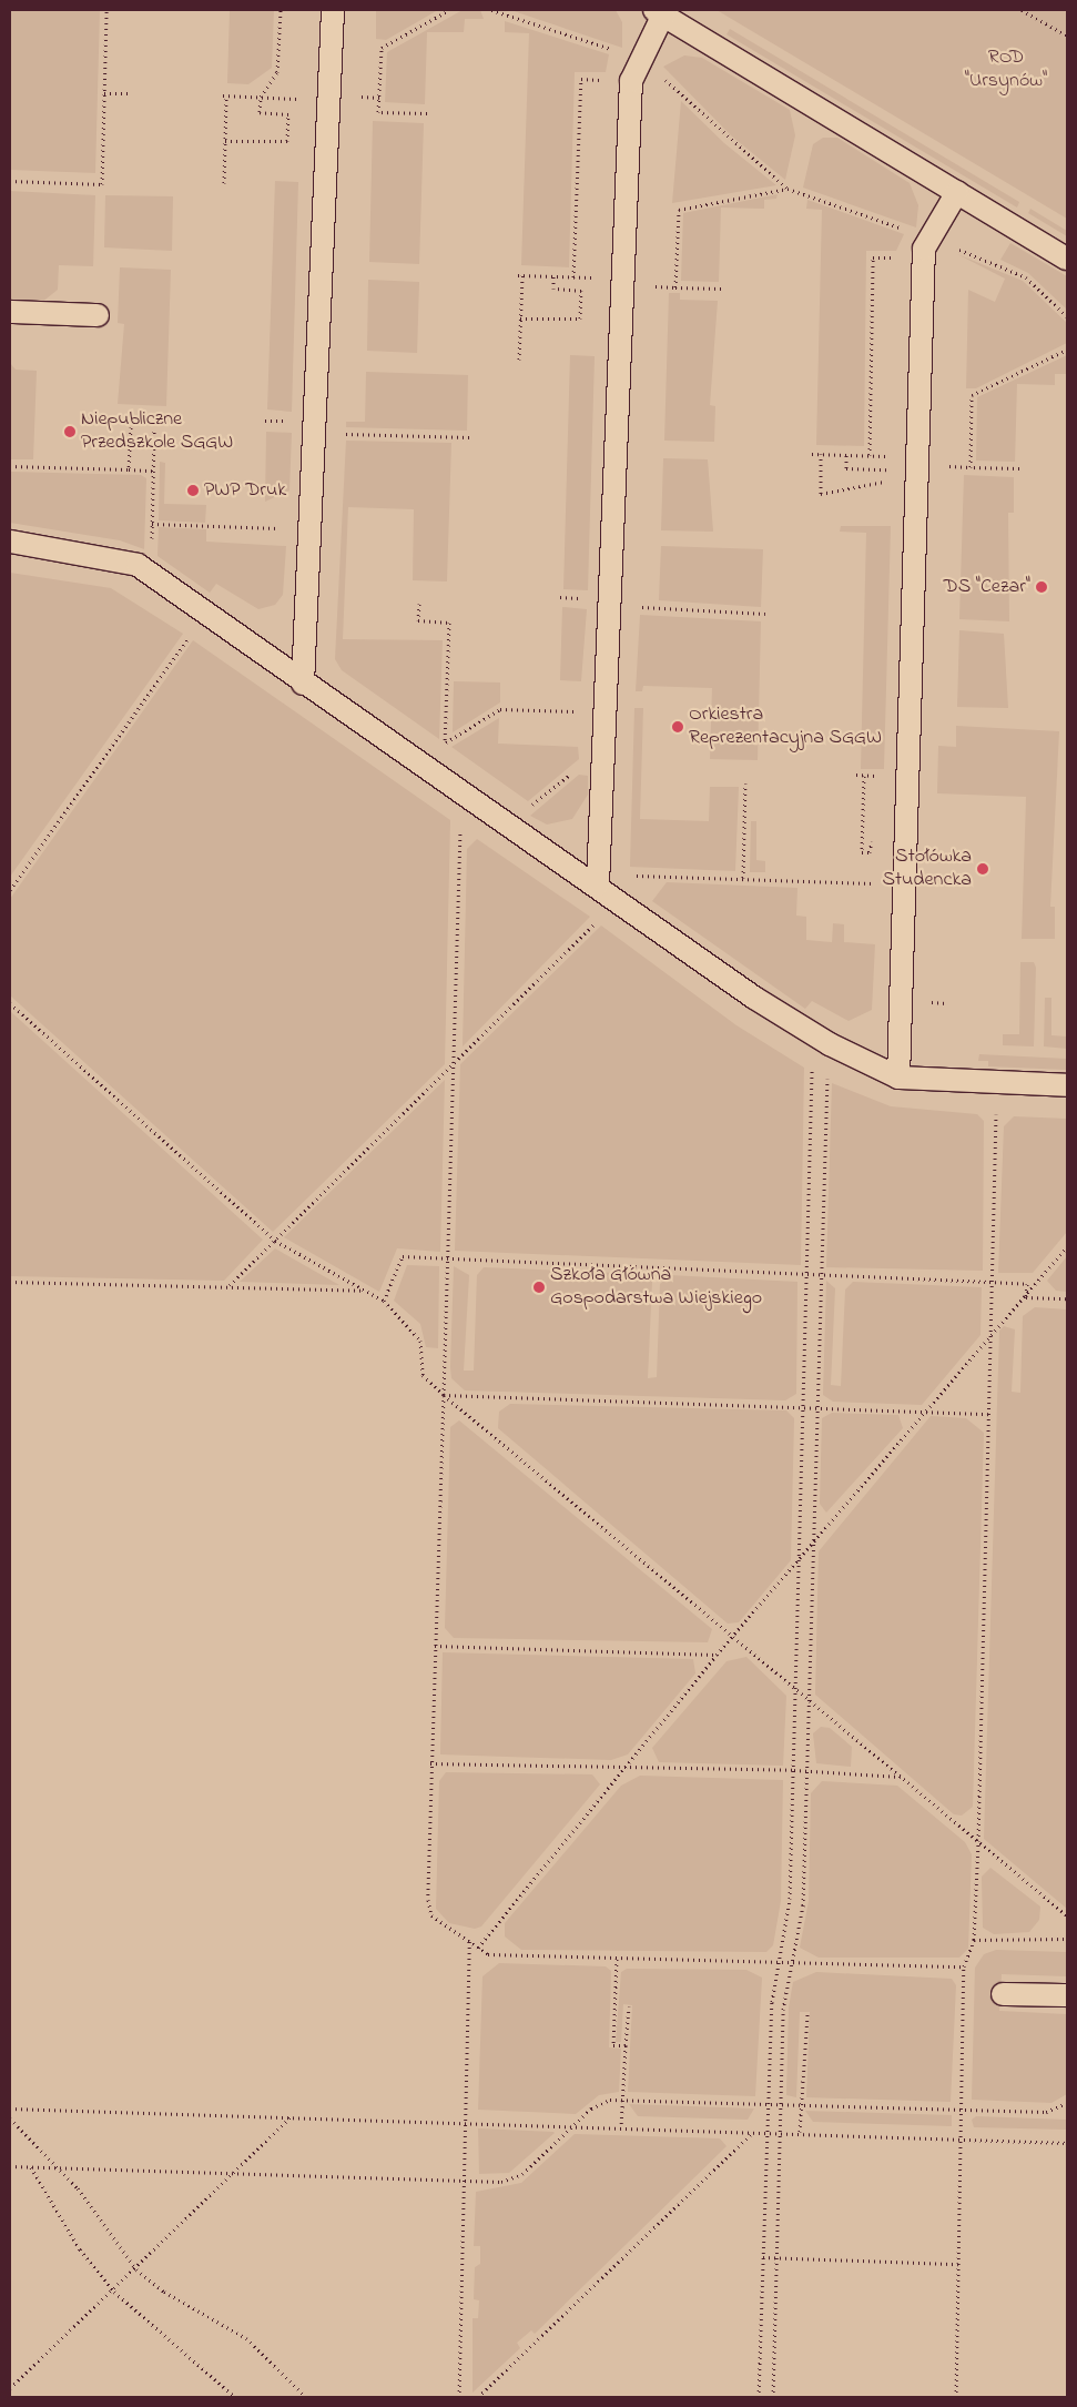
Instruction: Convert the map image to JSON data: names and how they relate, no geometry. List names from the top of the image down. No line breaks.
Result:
{"parks":["ROD \"Ursynów\""],"places":["Niepubliczne Przedszkole SGGW","PWP Druk","DS \"Cezar\"","Orkiestra Reprezentacyjna SGGW","Stołówka Studencka","Szkoła Główna Gospodarstwa Wiejskiego"]}
